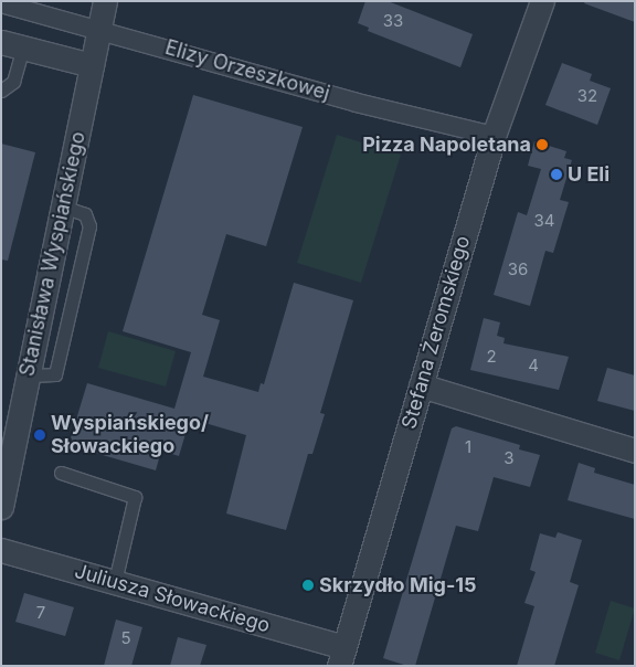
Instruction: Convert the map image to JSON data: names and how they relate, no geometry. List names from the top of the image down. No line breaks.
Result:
{"streets":{"street":["Elizy Orzeszkowej","Stanisława Wyspiańskiego","Stefana Żeromskiego","Juliusza Słowackiego"]},"crossings":[["Elizy Orzeszkowej","Stanisława Wyspiańskiego"],["Elizy Orzeszkowej","Stefana Żeromskiego"],["Stefana Żeromskiego","Juliusza Słowackiego"]],"places":["Pizza Napoletana","U Eli","Wyspiańskiego/ Słowackiego","Skrzydło Mig-15"],"house_numbers":["33","32","34","36","2","4","1","3","7","5"]}
